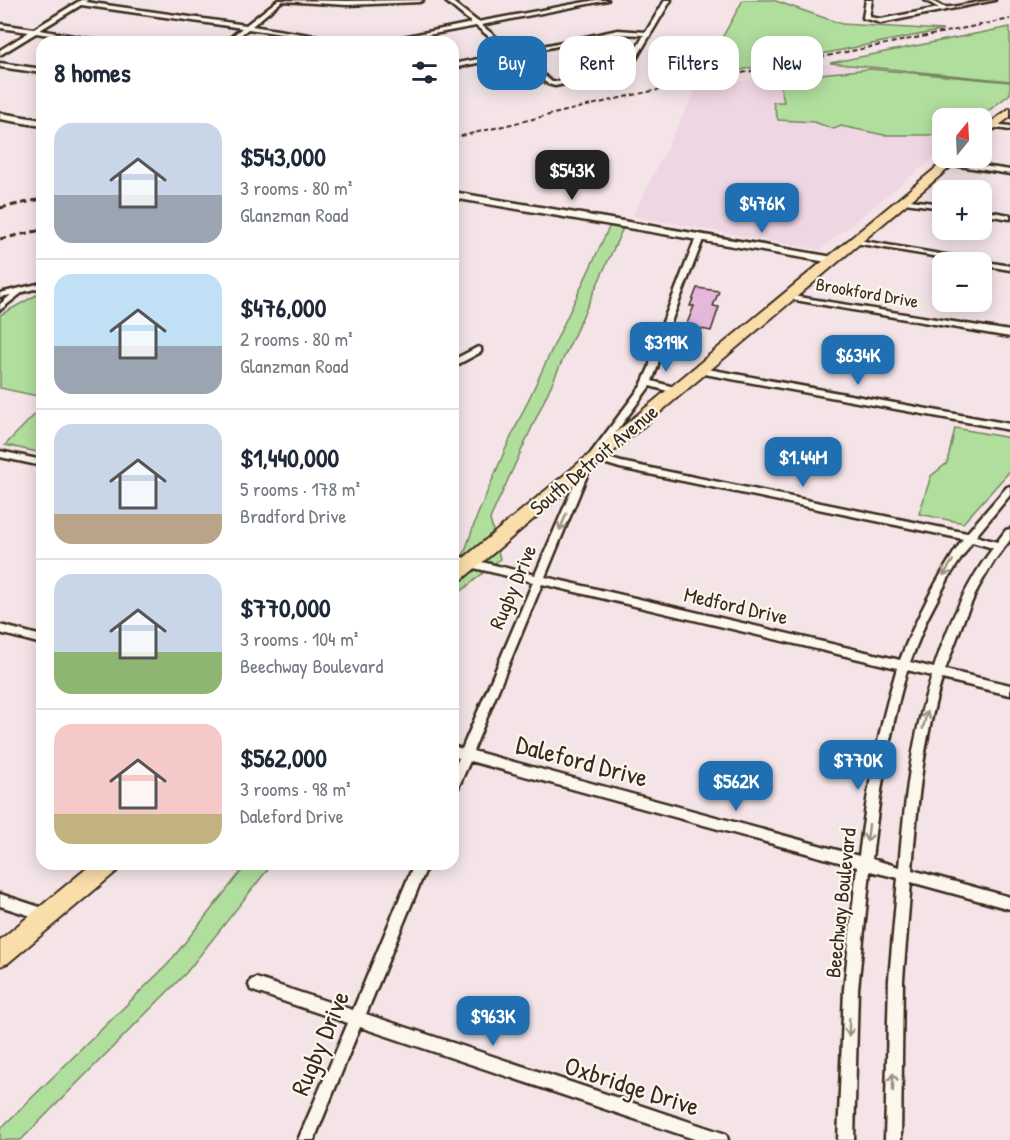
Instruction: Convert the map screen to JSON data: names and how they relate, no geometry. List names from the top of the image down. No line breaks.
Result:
{"streets":{"main road":["South Detroit Avenue"],"street":["Brookford Drive","Rugby Drive","Medford Drive","Daleford Drive","Beechway Boulevard","Oxbridge Drive"]},"crossings":[["Brookford Drive","South Detroit Avenue"],["South Detroit Avenue","Rugby Drive"],["South Detroit Avenue","Medford Drive"],["Rugby Drive","Medford Drive"],["Rugby Drive","Daleford Drive"],["Rugby Drive","Oxbridge Drive"],["Medford Drive","Beechway Boulevard"],["Daleford Drive","Beechway Boulevard"]],"north":"top","page":{"chip":["Buy","Rent","Filters","New"],"heading":"8 homes","map_buttons":["+","−"],"list":[{"name":"$543,000","note":"3 rooms · 80 m² · Glanzman Road"},{"name":"$476,000","note":"2 rooms · 80 m² · Glanzman Road"},{"name":"$1,440,000","note":"5 rooms · 178 m² · Bradford Drive"},{"name":"$770,000","note":"3 rooms · 104 m² · Beechway Boulevard"},{"name":"$562,000","note":"3 rooms · 98 m² · Daleford Drive"}],"price":["$543K","$476K","$319K","$634K","$1.44M","$770K","$562K","$963K"]}}
